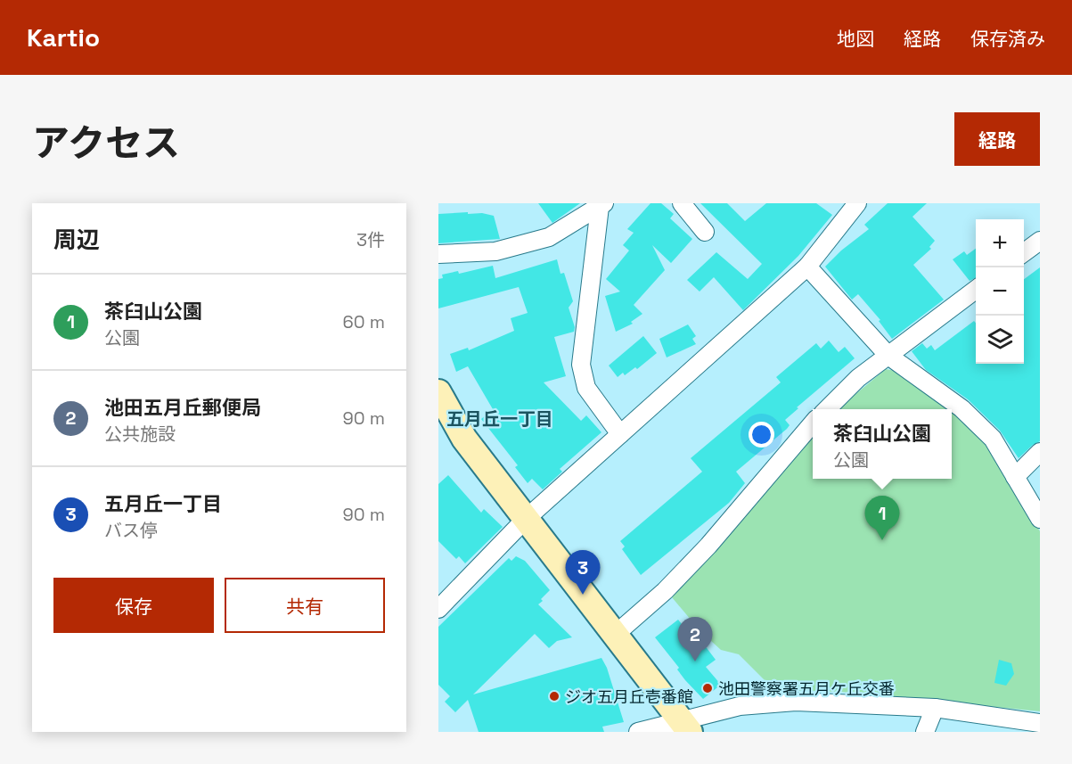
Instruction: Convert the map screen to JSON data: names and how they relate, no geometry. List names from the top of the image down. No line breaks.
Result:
{"districts":["五月丘一丁目"],"places":["池田警察署五月ケ丘交番","ジオ五月丘壱番館"],"page":{"header":"Kartio","nav":["地図","経路","保存済み"],"title":"アクセス","buttons":["経路",["保存","共有"]],"heading":["周辺","3件"],"map_buttons":["+","−"],"list":[{"mark":"1","name":"茶臼山公園","note":"公園","value":"60 m"},{"mark":"2","name":"池田五月丘郵便局","note":"公共施設","value":"90 m"},{"mark":"3","name":"五月丘一丁目","note":"バス停","value":"90 m"}],"popup":["茶臼山公園","公園"],"pins":["1","3","2"]}}
